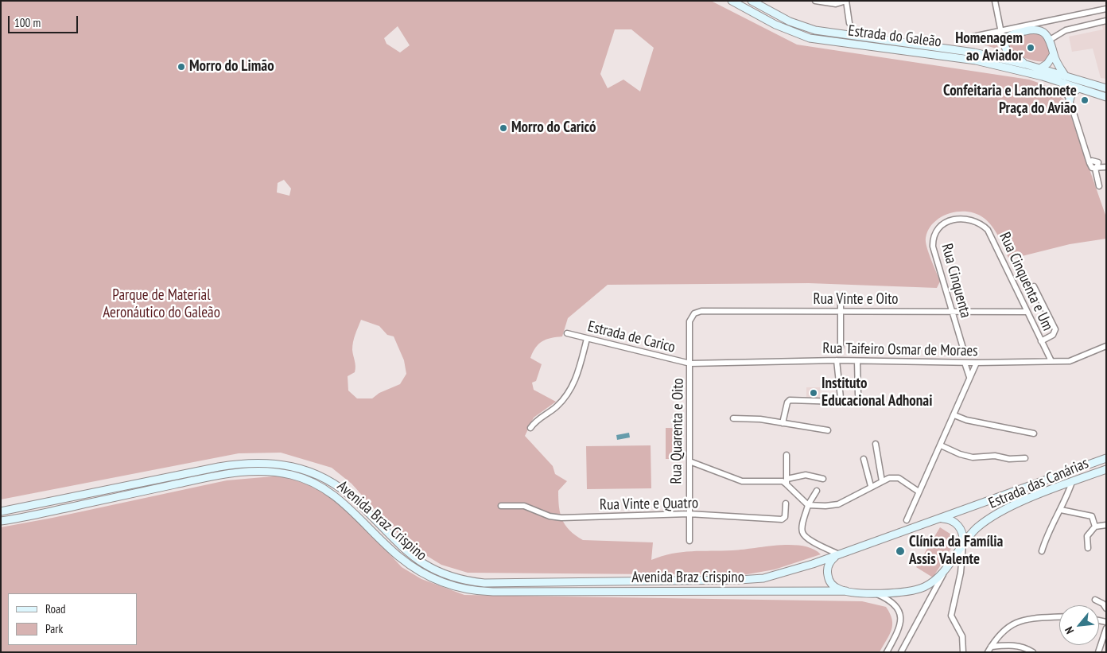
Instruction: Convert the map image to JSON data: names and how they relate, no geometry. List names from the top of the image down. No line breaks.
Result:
{"streets":{"main road":["Estrada do Galeão","Estrada das Canárias","Avenida Braz Crispino"],"street":["Rua Cinquenta","Rua Cinquenta e Um","Rua Vinte e Oito","Estrada de Carico","Rua Taifeiro Osmar de Moraes","Rua Quarenta e Oito","Rua Vinte e Quatro"]},"crossings":[["Rua Cinquenta","Rua Cinquenta e Um"],["Rua Cinquenta","Rua Vinte e Oito"],["Rua Cinquenta e Um","Rua Vinte e Oito"],["Rua Cinquenta e Um","Rua Taifeiro Osmar de Moraes"],["Rua Vinte e Oito","Rua Quarenta e Oito"],["Estrada de Carico","Rua Taifeiro Osmar de Moraes"],["Estrada de Carico","Rua Quarenta e Oito"],["Rua Taifeiro Osmar de Moraes","Rua Quarenta e Oito"],["Rua Quarenta e Oito","Rua Vinte e Quatro"],["Estrada das Canárias","Avenida Braz Crispino"]],"parks":["Parque de Material Aeronáutico do Galeão"],"places":["Homenagem ao Aviador","Morro do Limão","Confeitaria e Lanchonete Praça do Avião","Morro do Caricó","Instituto Educacional Adhonai","Clínica da Família Assis Valente"],"legend":["Road","Park"],"scale_bar":"100 m","north":"bottom left"}
